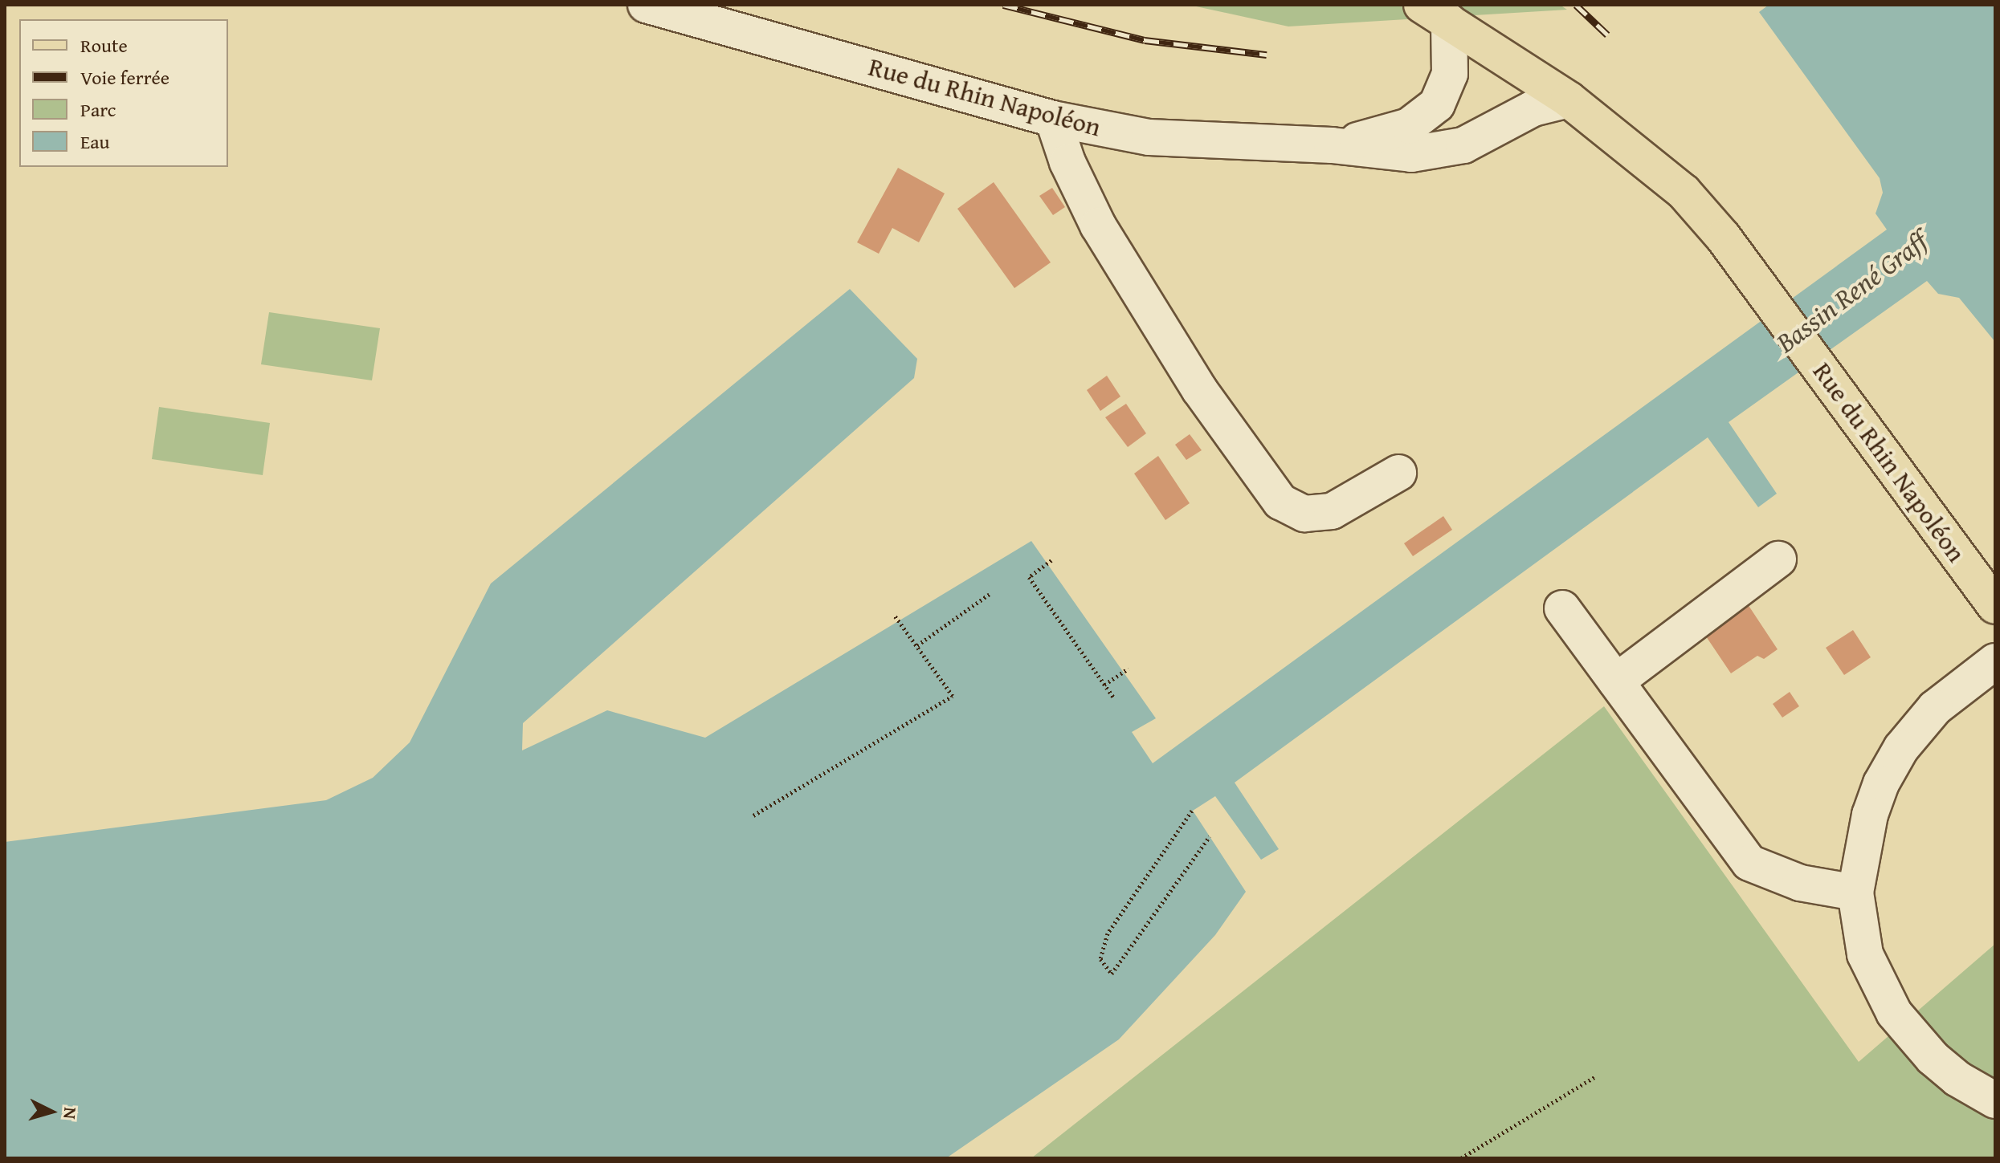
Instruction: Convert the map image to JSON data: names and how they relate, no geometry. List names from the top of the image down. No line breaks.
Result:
{"streets":{"main road":["Rue du Rhin Napoléon"]},"water":["Bassin René Graff"],"legend":["Route","Voie ferrée","Parc","Eau"],"north":"right"}
